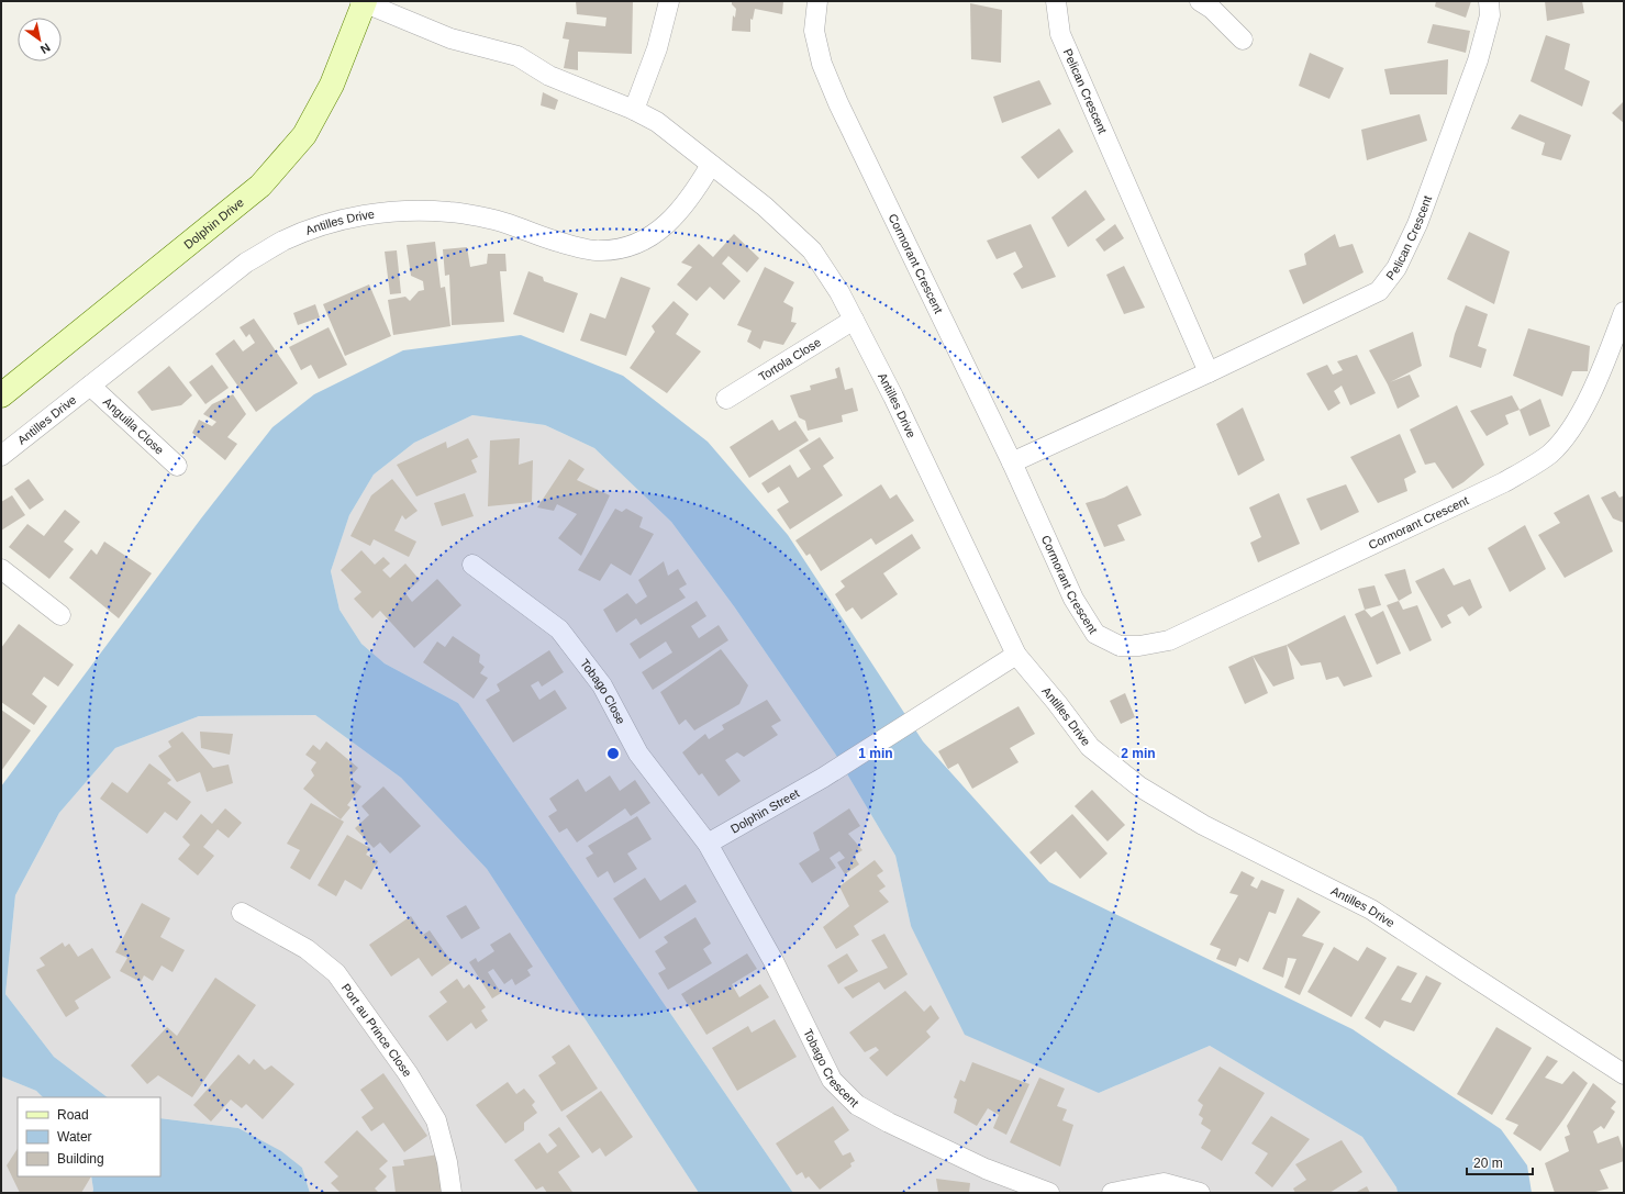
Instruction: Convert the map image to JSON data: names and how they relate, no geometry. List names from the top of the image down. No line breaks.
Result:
{"streets":{"street":["Pelican Crescent","Dolphin Drive","Antilles Drive","Cormorant Crescent","Tortola Close","Anguilla Close","Tobago Close","Dolphin Street","Port au Prince Close","Tobago Crescent"]},"crossings":[["Pelican Crescent","Cormorant Crescent"],["Dolphin Drive","Antilles Drive"],["Antilles Drive","Tortola Close"],["Antilles Drive","Anguilla Close"],["Antilles Drive","Dolphin Street"],["Tobago Close","Dolphin Street"],["Tobago Close","Tobago Crescent"],["Dolphin Street","Tobago Crescent"]],"legend":["Road","Water","Building"],"scale_bar":"20 m","north":"bottom right","rings":["1 min","2 min"]}
